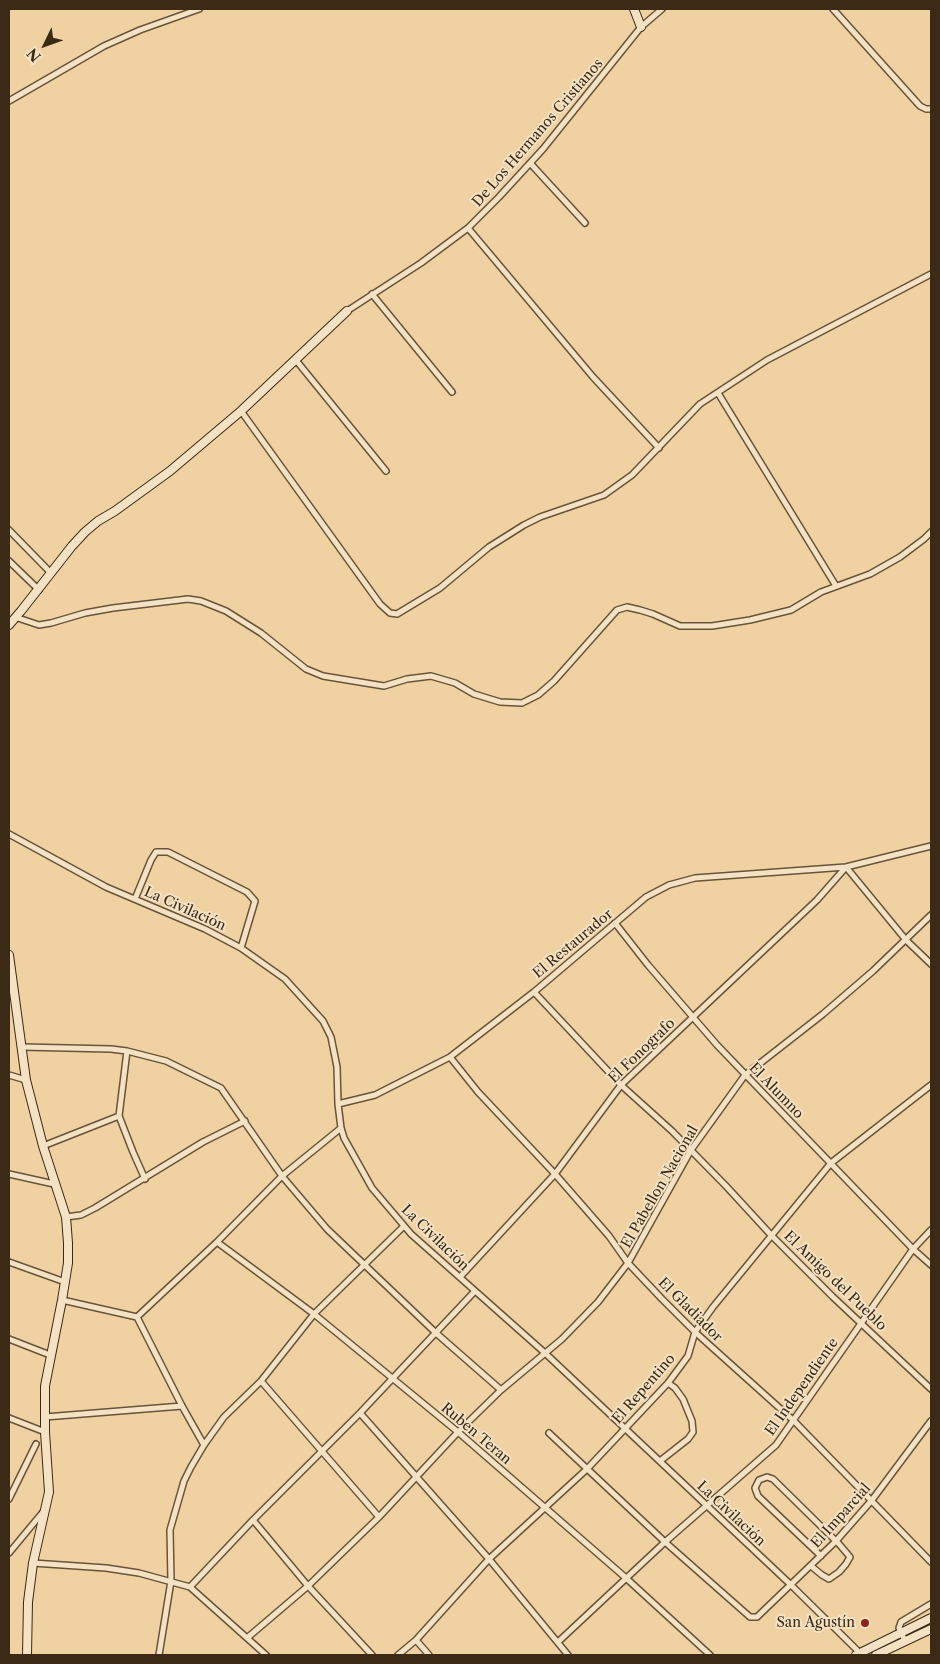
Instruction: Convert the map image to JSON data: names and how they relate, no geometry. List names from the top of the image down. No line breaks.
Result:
{"streets":{"street":["De Los Hermanos Cristianos","La Civilación","El Restaurador","El Fonografo","El Alumno","El Pabellon Nacional","El Amigo del Pueblo","El Gladiador","El Independiente","El Repentino","Ruben Teran","El Imparcial"]},"crossings":[["La Civilación","El Restaurador"],["La Civilación","El Fonografo"],["La Civilación","El Pabellon Nacional"],["La Civilación","El Independiente"],["La Civilación","El Repentino"],["La Civilación","El Imparcial"],["El Restaurador","El Fonografo"],["El Restaurador","El Alumno"],["El Restaurador","El Gladiador"],["El Fonografo","El Alumno"],["El Fonografo","El Gladiador"],["El Alumno","El Pabellon Nacional"],["El Alumno","El Independiente"],["El Alumno","El Repentino"],["El Pabellon Nacional","El Amigo del Pueblo"],["El Pabellon Nacional","El Gladiador"],["El Pabellon Nacional","Ruben Teran"],["El Amigo del Pueblo","El Independiente"],["El Amigo del Pueblo","El Repentino"],["El Gladiador","El Independiente"],["El Gladiador","El Repentino"],["El Gladiador","El Imparcial"],["El Independiente","Ruben Teran"],["El Independiente","El Imparcial"],["El Repentino","Ruben Teran"]],"places":["San Agustín"],"north":"bottom left"}
